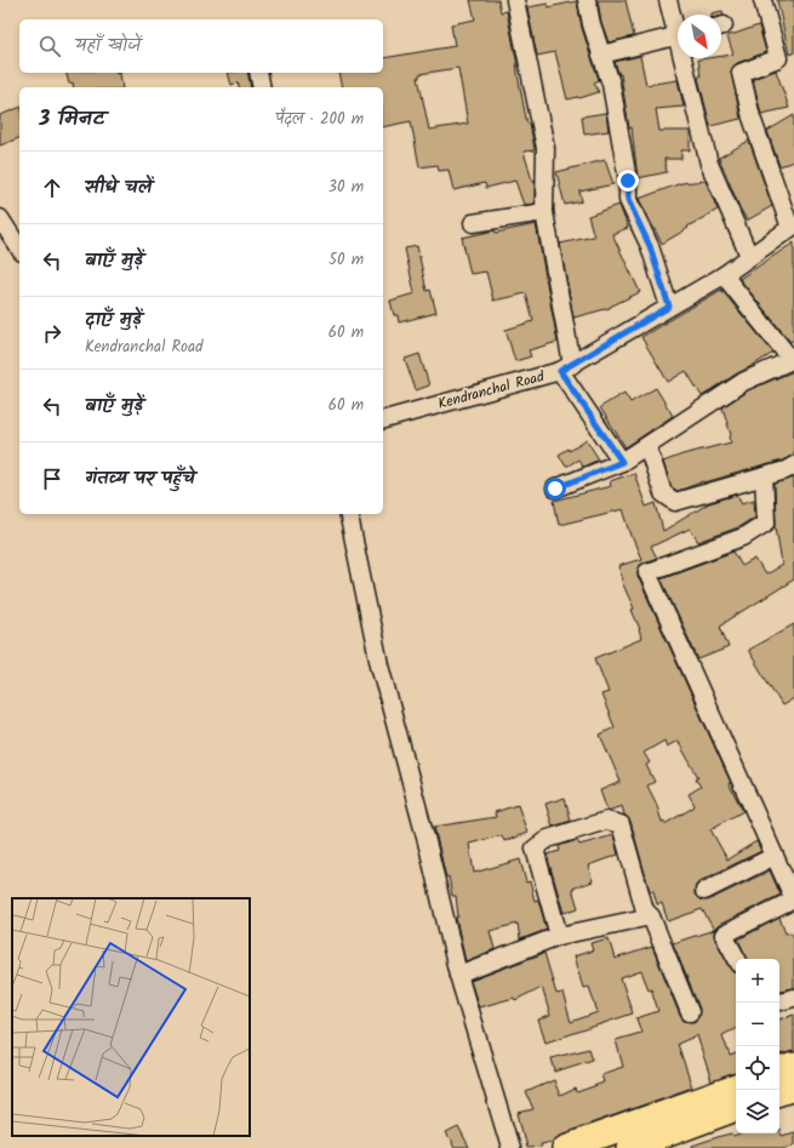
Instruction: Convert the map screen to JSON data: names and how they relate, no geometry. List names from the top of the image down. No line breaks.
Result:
{"streets":{"street":["Kendranchal Road"]},"north":"bottom right","page":{"search":"यहाँ खोजें","heading":["3 मिनट","पैदल · 200 m"],"list":[["सीधे चलें","30 m"],["बाएँ मुड़ें","50 m"],["दाएँ मुड़ें","Kendranchal Road","60 m"],["बाएँ मुड़ें","60 m"],"गंतव्य पर पहुँचे"],"map_buttons":["+","−"]}}
